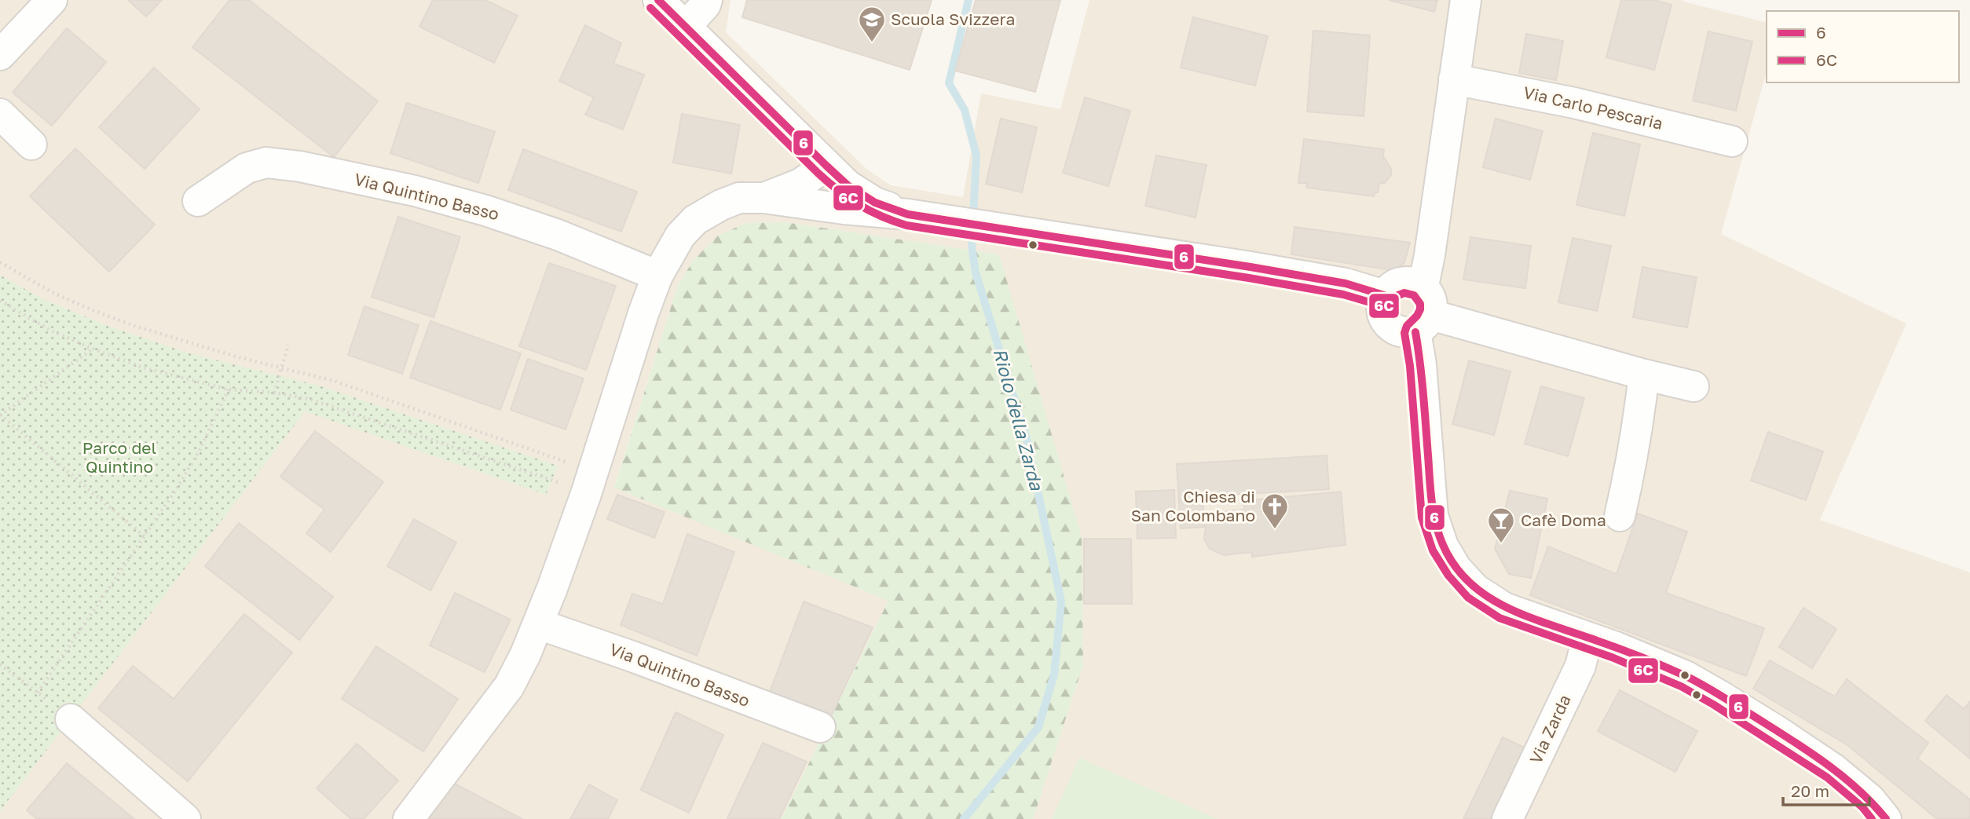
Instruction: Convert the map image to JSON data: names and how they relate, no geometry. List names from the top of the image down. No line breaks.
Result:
{"streets":{"street":["Via Carlo Pescaria","Via Quintino Basso","Via Zarda"]},"water":["Riolo della Zarda"],"parks":["Parco del Quintino"],"places":{"school or university":["Scuola Svizzera"],"church":["Chiesa di San Colombano"],"bar":["Cafè Doma"]},"lines":["transit line 6","transit line 6C"],"legend":["6","6C"],"scale_bar":"20 m"}
